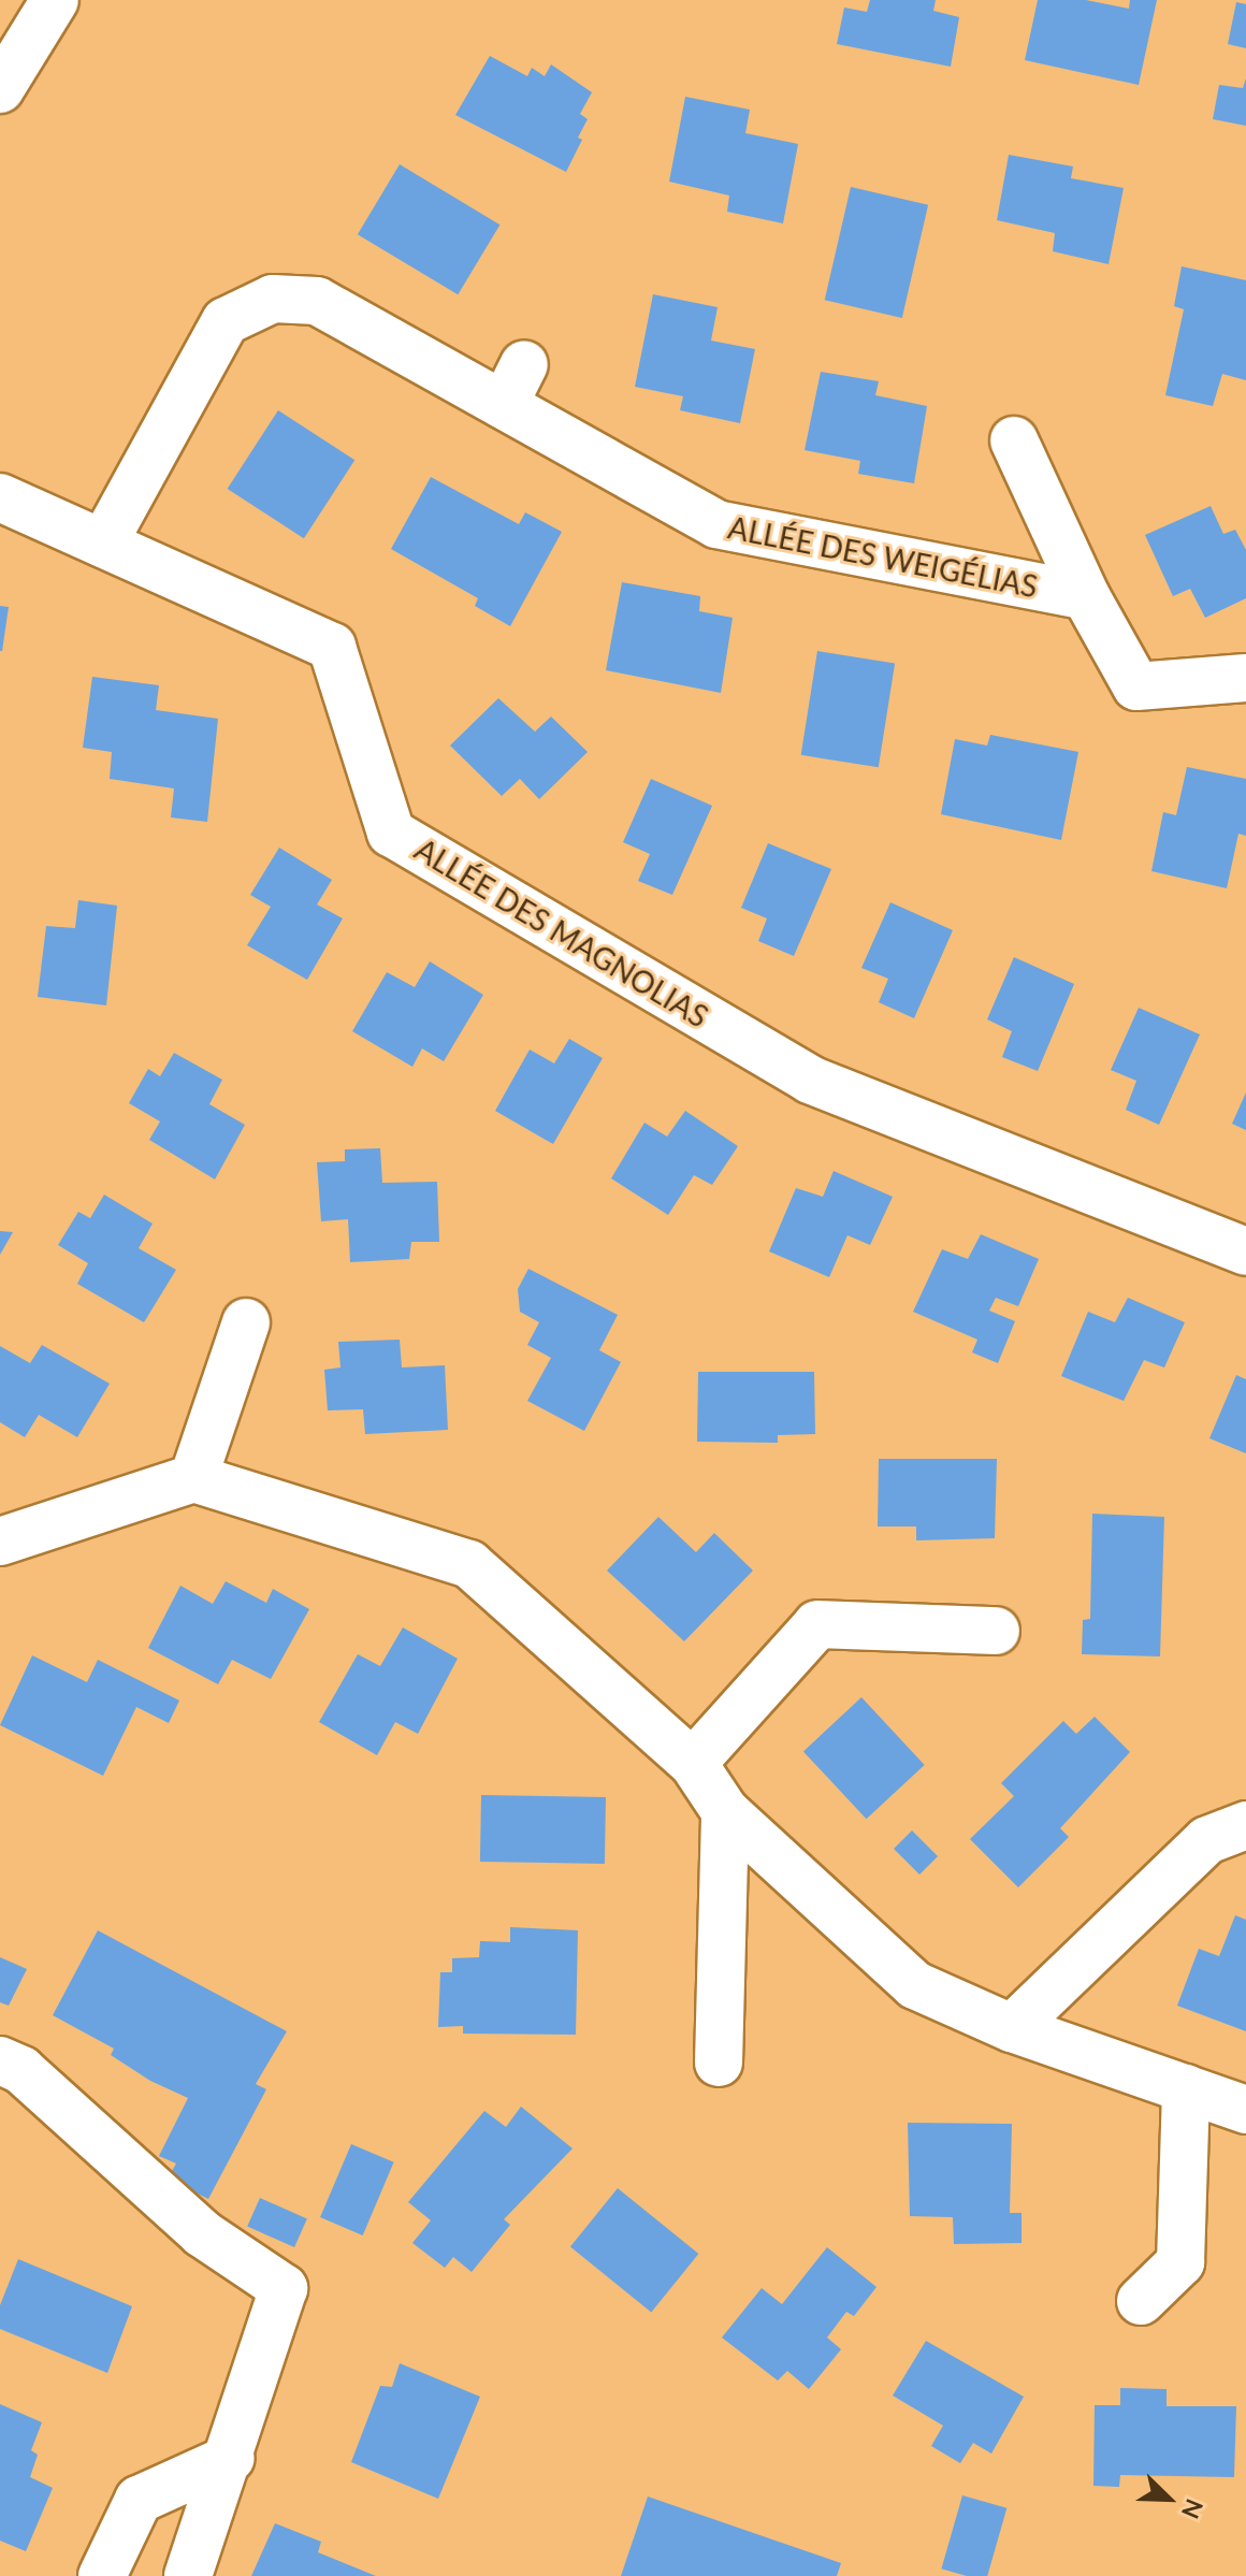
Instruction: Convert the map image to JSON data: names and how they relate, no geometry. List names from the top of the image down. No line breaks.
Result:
{"streets":{"street":["ALLÉE DES WEIGÉLIAS","ALLÉE DES MAGNOLIAS"]},"crossings":[["ALLÉE DES WEIGÉLIAS","ALLÉE DES MAGNOLIAS"]],"north":"bottom right"}
